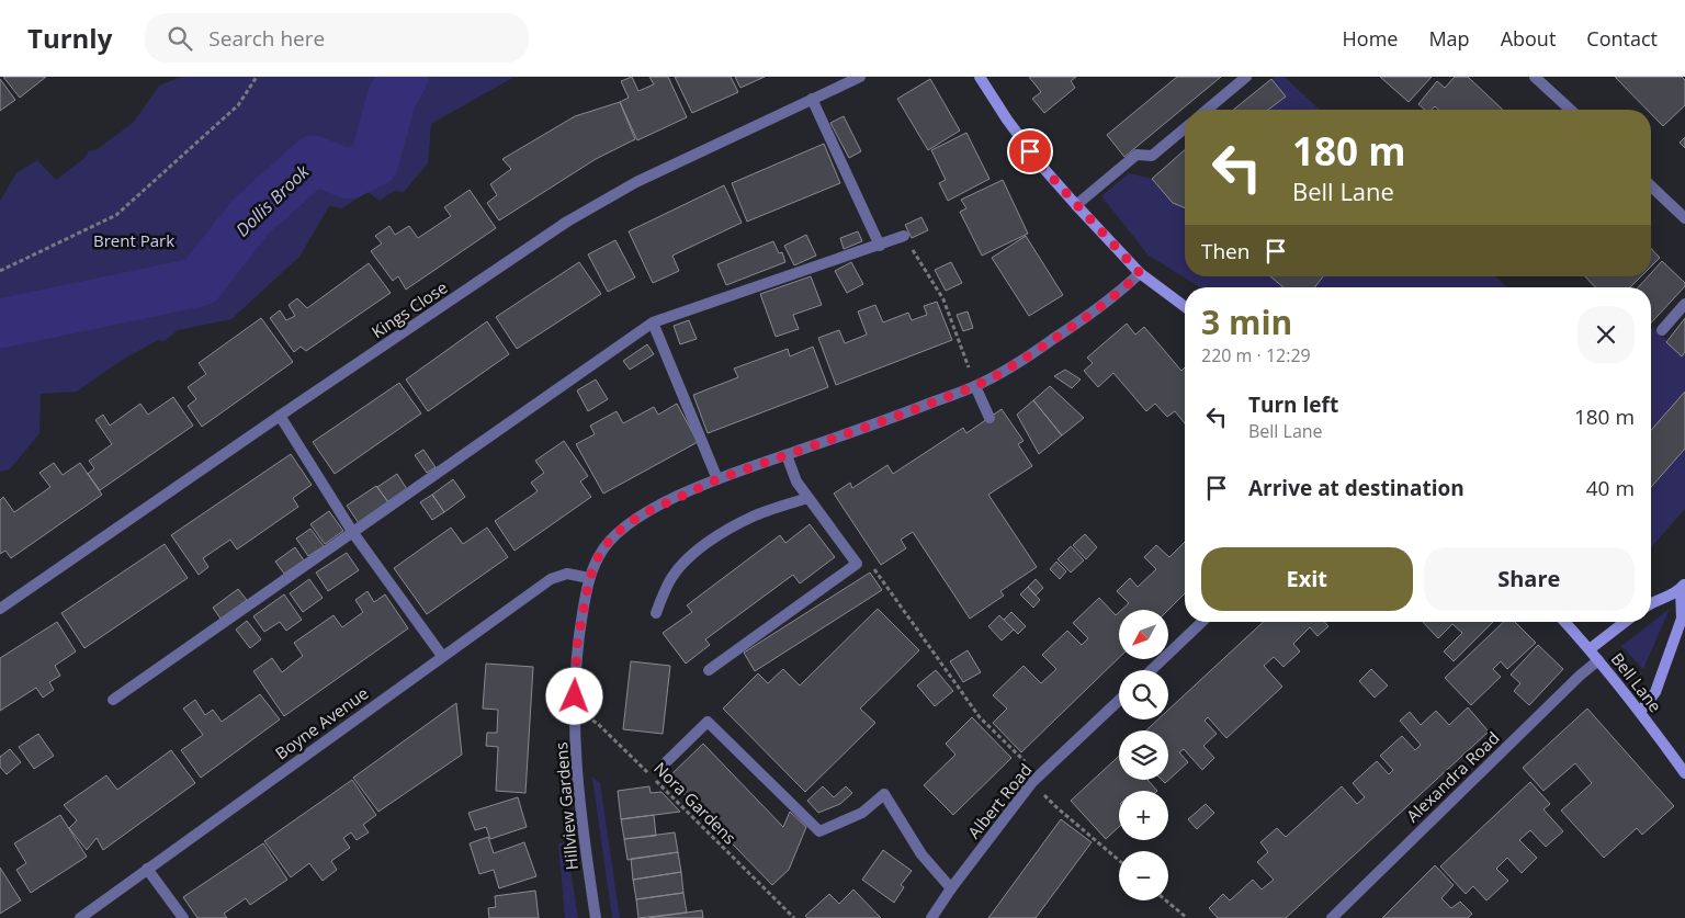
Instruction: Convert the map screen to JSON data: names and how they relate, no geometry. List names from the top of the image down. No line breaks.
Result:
{"streets":{"street":["Kings Close","Bell Lane","Boyne Avenue","Alexandra Road","Albert Road","Hillview Gardens"],"path":["Nora Gardens"]},"crossings":[["Bell Lane","Alexandra Road"],["Boyne Avenue","Hillview Gardens"],["Nora Gardens","Hillview Gardens"]],"water":["Dollis Brook"],"parks":["Brent Park"],"north":"bottom left","page":{"header":"Turnly","search":"Search here","nav":["Home","Map","About","Contact"],"turn":["180 m","Bell Lane"],"then":"Then","heading":["3 min","220 m · 12:29"],"list":[{"name":"Turn left","note":"Bell Lane","value":"180 m"},{"name":"Arrive at destination","value":"40 m"}],"buttons":["Exit","Share"],"map_buttons":["+","−"]}}
